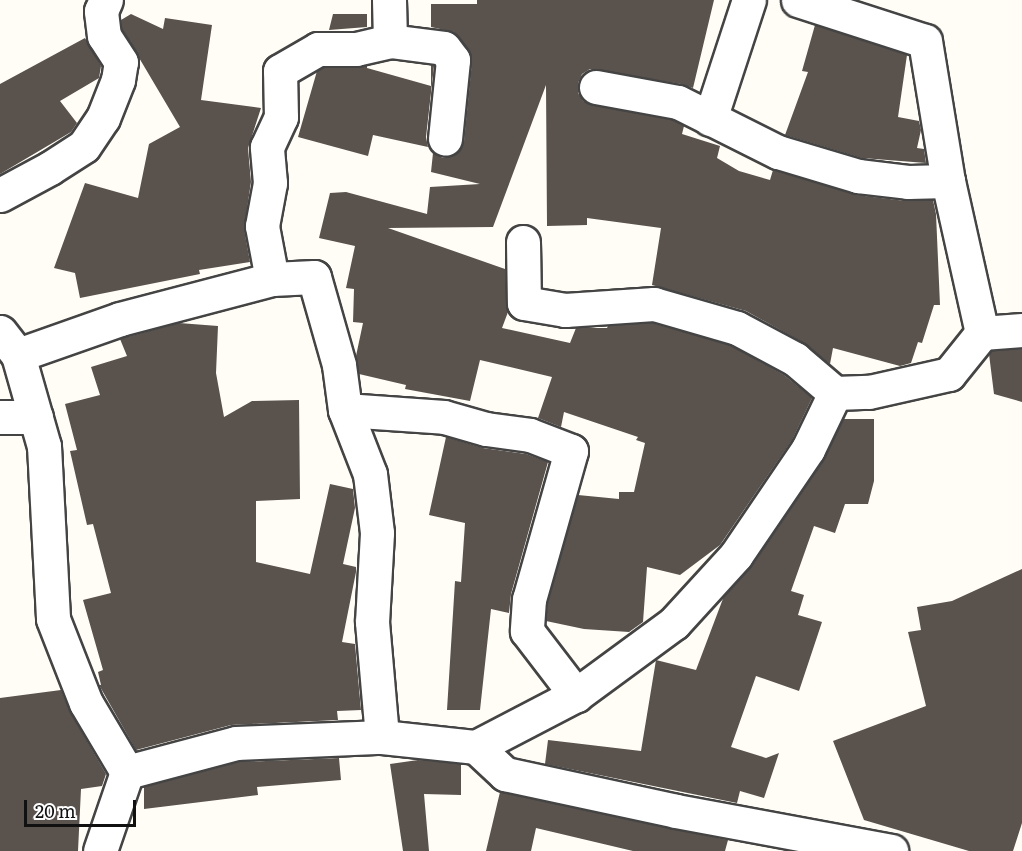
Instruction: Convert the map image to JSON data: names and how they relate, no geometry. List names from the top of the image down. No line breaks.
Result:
{"scale_bar":"20 m"}
